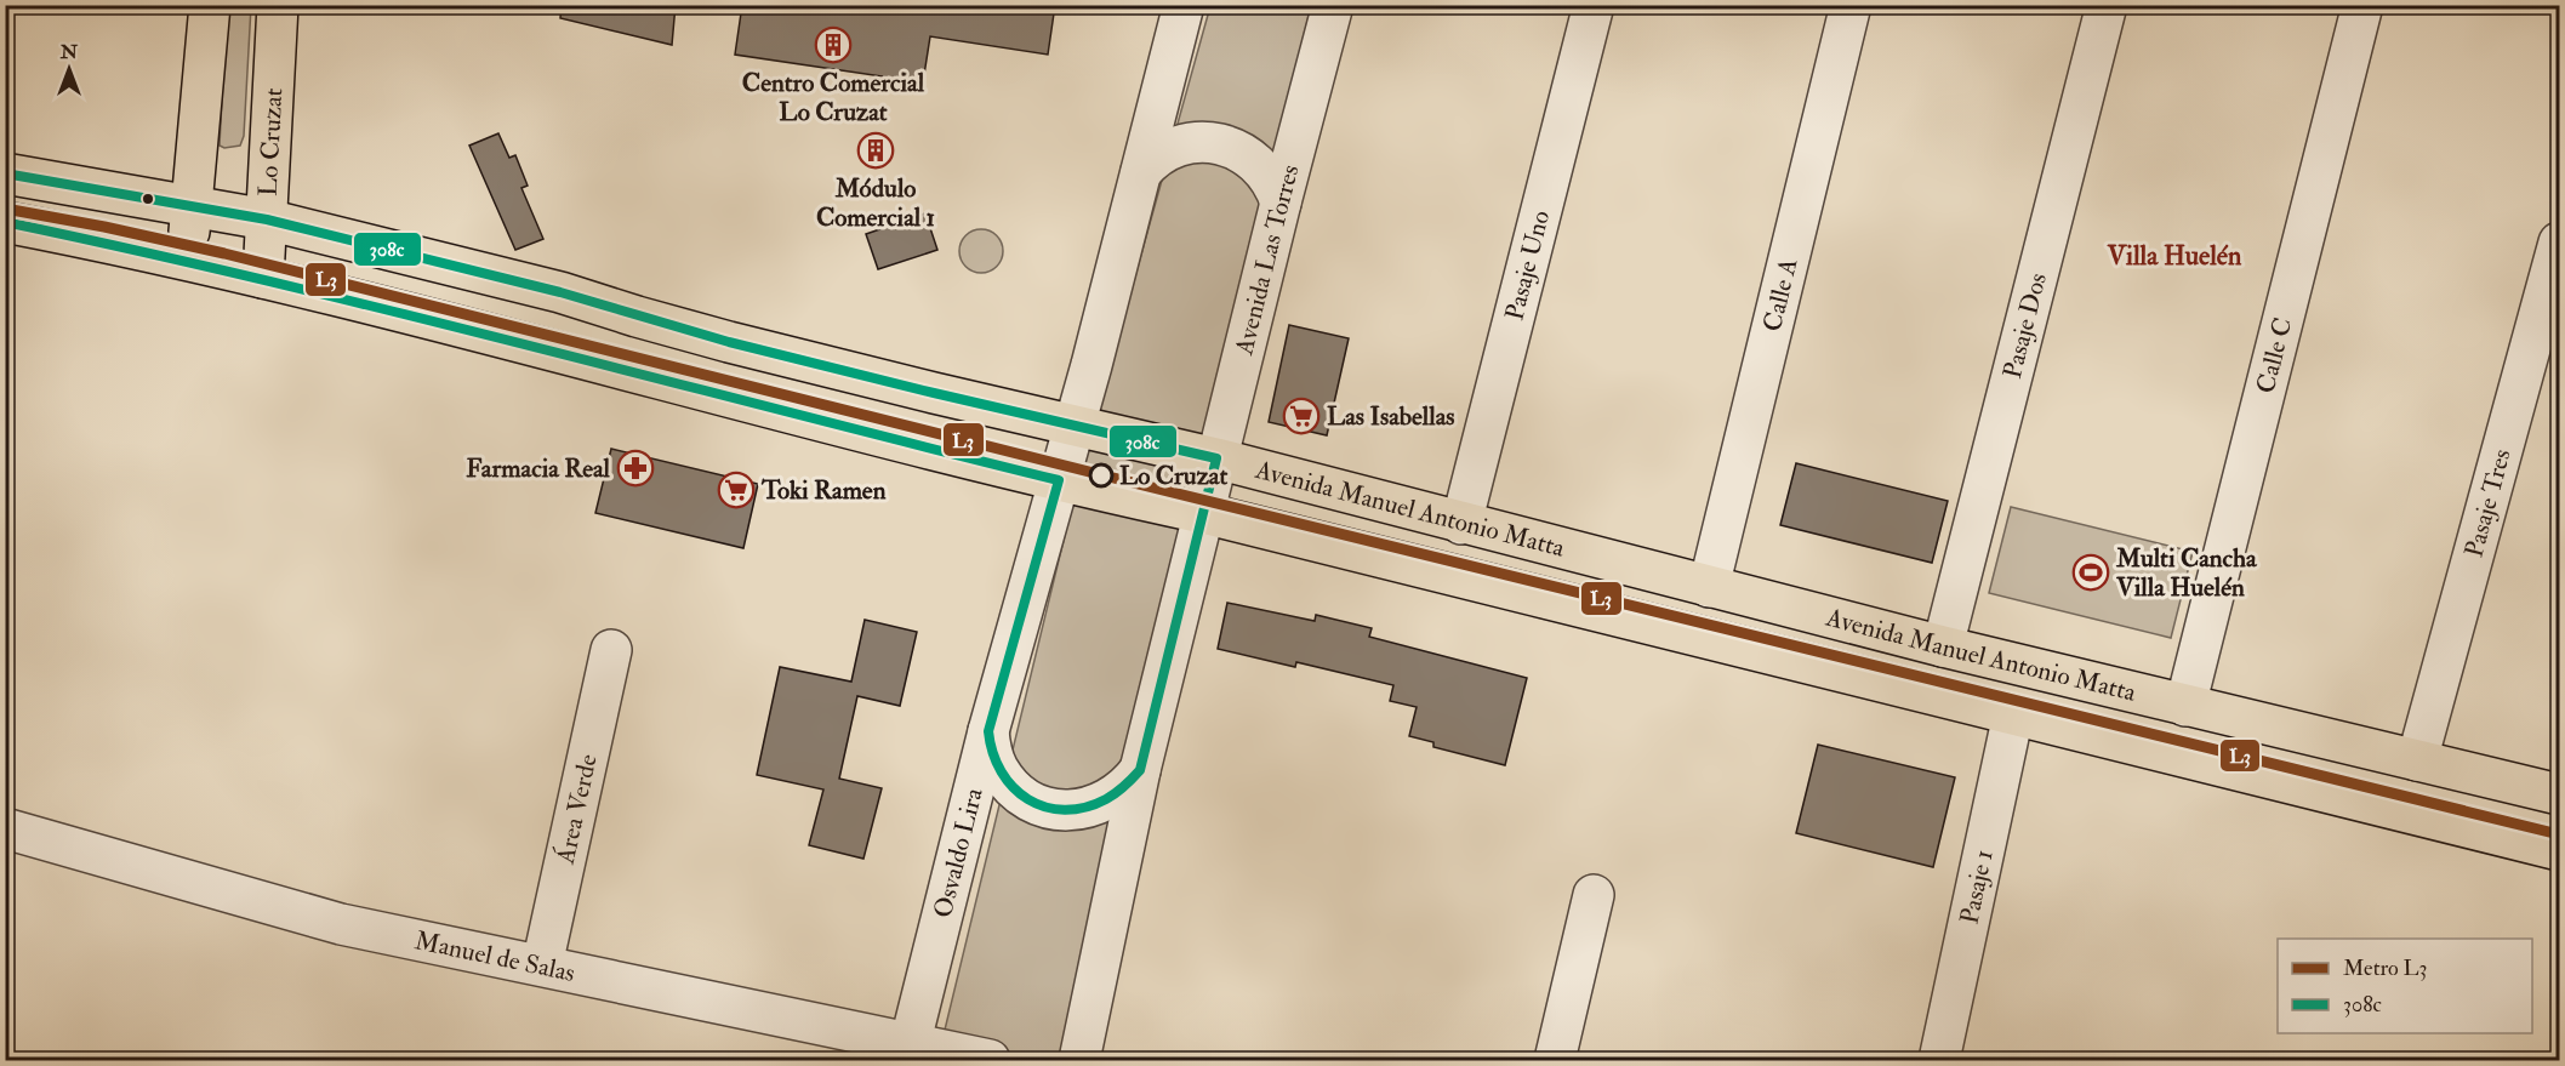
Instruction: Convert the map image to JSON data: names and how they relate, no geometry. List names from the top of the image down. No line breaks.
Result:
{"streets":{"main road":["Lo Cruzat","Avenida Manuel Antonio Matta"],"street":["Avenida Las Torres","Pasaje Uno","Calle A","Pasaje Dos","Calle C","Pasaje Tres","Área Verde","Osvaldo Lira","Pasaje 1","Manuel de Salas"]},"crossings":[["Lo Cruzat","Avenida Manuel Antonio Matta"],["Avenida Las Torres","Avenida Manuel Antonio Matta"],["Pasaje Uno","Avenida Manuel Antonio Matta"],["Calle A","Avenida Manuel Antonio Matta"],["Pasaje Dos","Avenida Manuel Antonio Matta"],["Calle C","Avenida Manuel Antonio Matta"],["Pasaje Tres","Avenida Manuel Antonio Matta"],["Avenida Manuel Antonio Matta","Osvaldo Lira"],["Avenida Manuel Antonio Matta","Pasaje 1"],["Área Verde","Manuel de Salas"],["Osvaldo Lira","Manuel de Salas"]],"districts":["Villa Huelén"],"places":{"building":["Centro Comercial Lo Cruzat","Módulo Comercial 1"],"supermarket":["Las Isabellas","Toki Ramen"],"pharmacy":["Farmacia Real"],"other":["Lo Cruzat"],"sports":["Multi Cancha Villa Huelén"]},"lines":["transit line 308c","metro line L3"],"legend":["Metro L3","308c"],"north":"top"}
